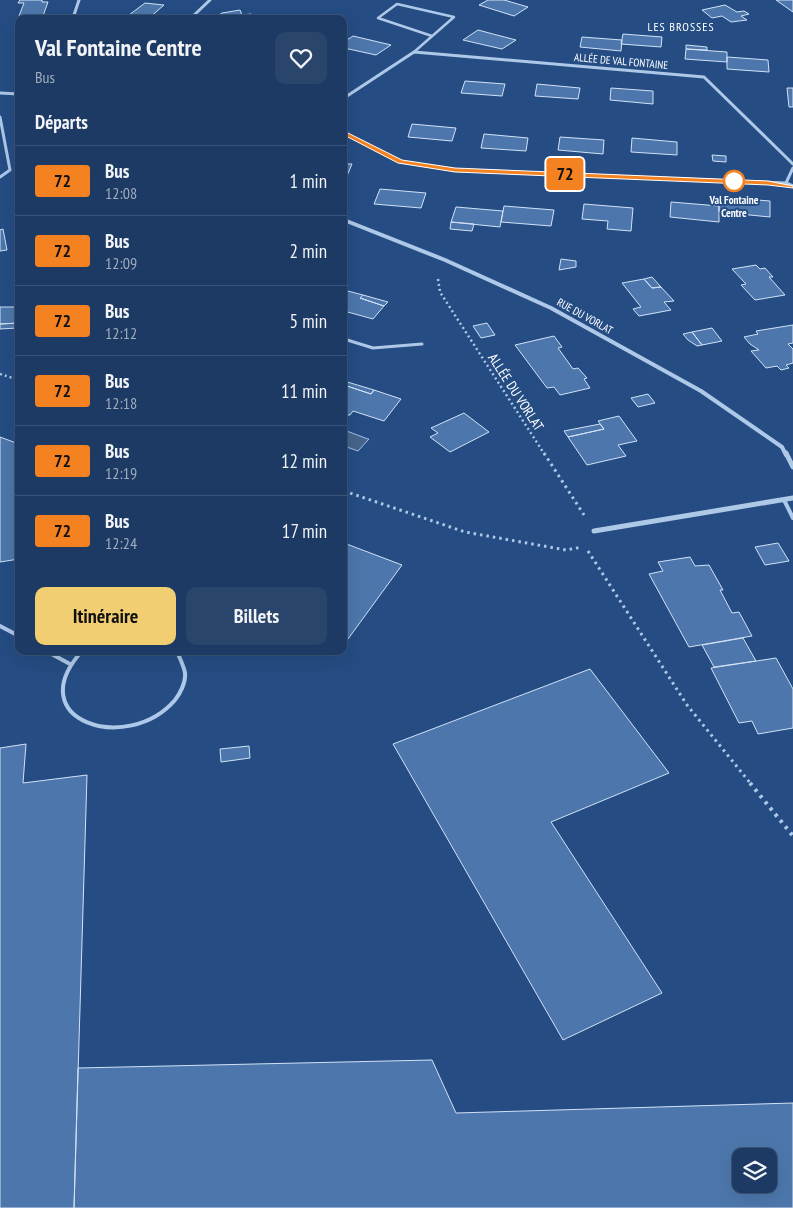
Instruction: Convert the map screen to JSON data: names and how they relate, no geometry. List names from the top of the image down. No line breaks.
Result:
{"streets":{"street":["ALLÉE DE VAL FONTAINE","RUE DU VORLAT"],"path":["ALLÉE DU VORLAT"]},"crossings":[["RUE DU VORLAT","ALLÉE DU VORLAT"]],"districts":["LES BROSSES"],"places":["Val Fontaine Centre"],"lines":["bus line 72"],"page":{"on_map":"72","heading":[["Val Fontaine Centre","Bus"],"Départs"],"list":[{"mark":"72","name":"Bus","note":"12:08","value":"1 min"},{"mark":"72","name":"Bus","note":"12:09","value":"2 min"},{"mark":"72","name":"Bus","note":"12:12","value":"5 min"},{"mark":"72","name":"Bus","note":"12:18","value":"11 min"},{"mark":"72","name":"Bus","note":"12:19","value":"12 min"},{"mark":"72","name":"Bus","note":"12:24","value":"17 min"}],"buttons":["Itinéraire","Billets"]}}
